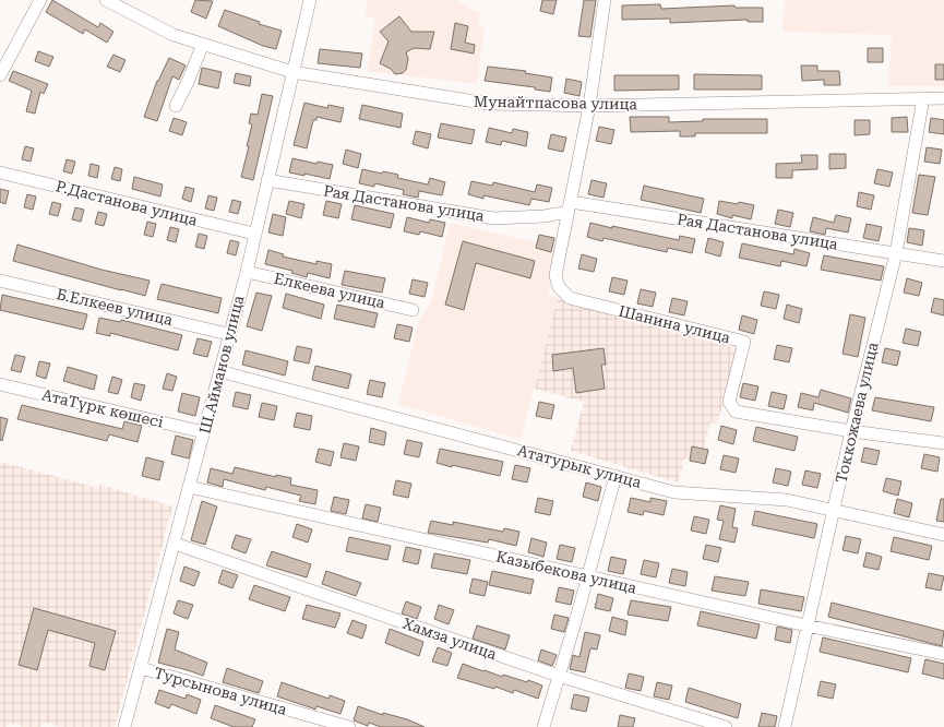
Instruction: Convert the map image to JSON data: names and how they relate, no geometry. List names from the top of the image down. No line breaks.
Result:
{"streets":{"street":["Мунайтпасова улица","Р.Дастанова улица","Рая Дастанова улица","Елкеева улица","Б.Елкеев улица","Шанина улица","Ш.Айманов улица","АтаТүрк көшесі","Токкожаева улица","Ататурык улица","Казыбекова улица","Хамза улица","Турсынова улица"]},"crossings":[["Мунайтпасова улица","Ш.Айманов улица"],["Мунайтпасова улица","Токкожаева улица"],["Р.Дастанова улица","Ш.Айманов улица"],["Рая Дастанова улица","Шанина улица"],["Рая Дастанова улица","Ш.Айманов улица"],["Рая Дастанова улица","Токкожаева улица"],["Елкеева улица","Ш.Айманов улица"],["Б.Елкеев улица","Ш.Айманов улица"],["Шанина улица","Токкожаева улица"],["Ш.Айманов улица","АтаТүрк көшесі"],["Ш.Айманов улица","Ататурык улица"],["Ш.Айманов улица","Казыбекова улица"],["Ш.Айманов улица","Хамза улица"],["Ш.Айманов улица","Турсынова улица"],["Токкожаева улица","Ататурык улица"],["Токкожаева улица","Казыбекова улица"]]}
